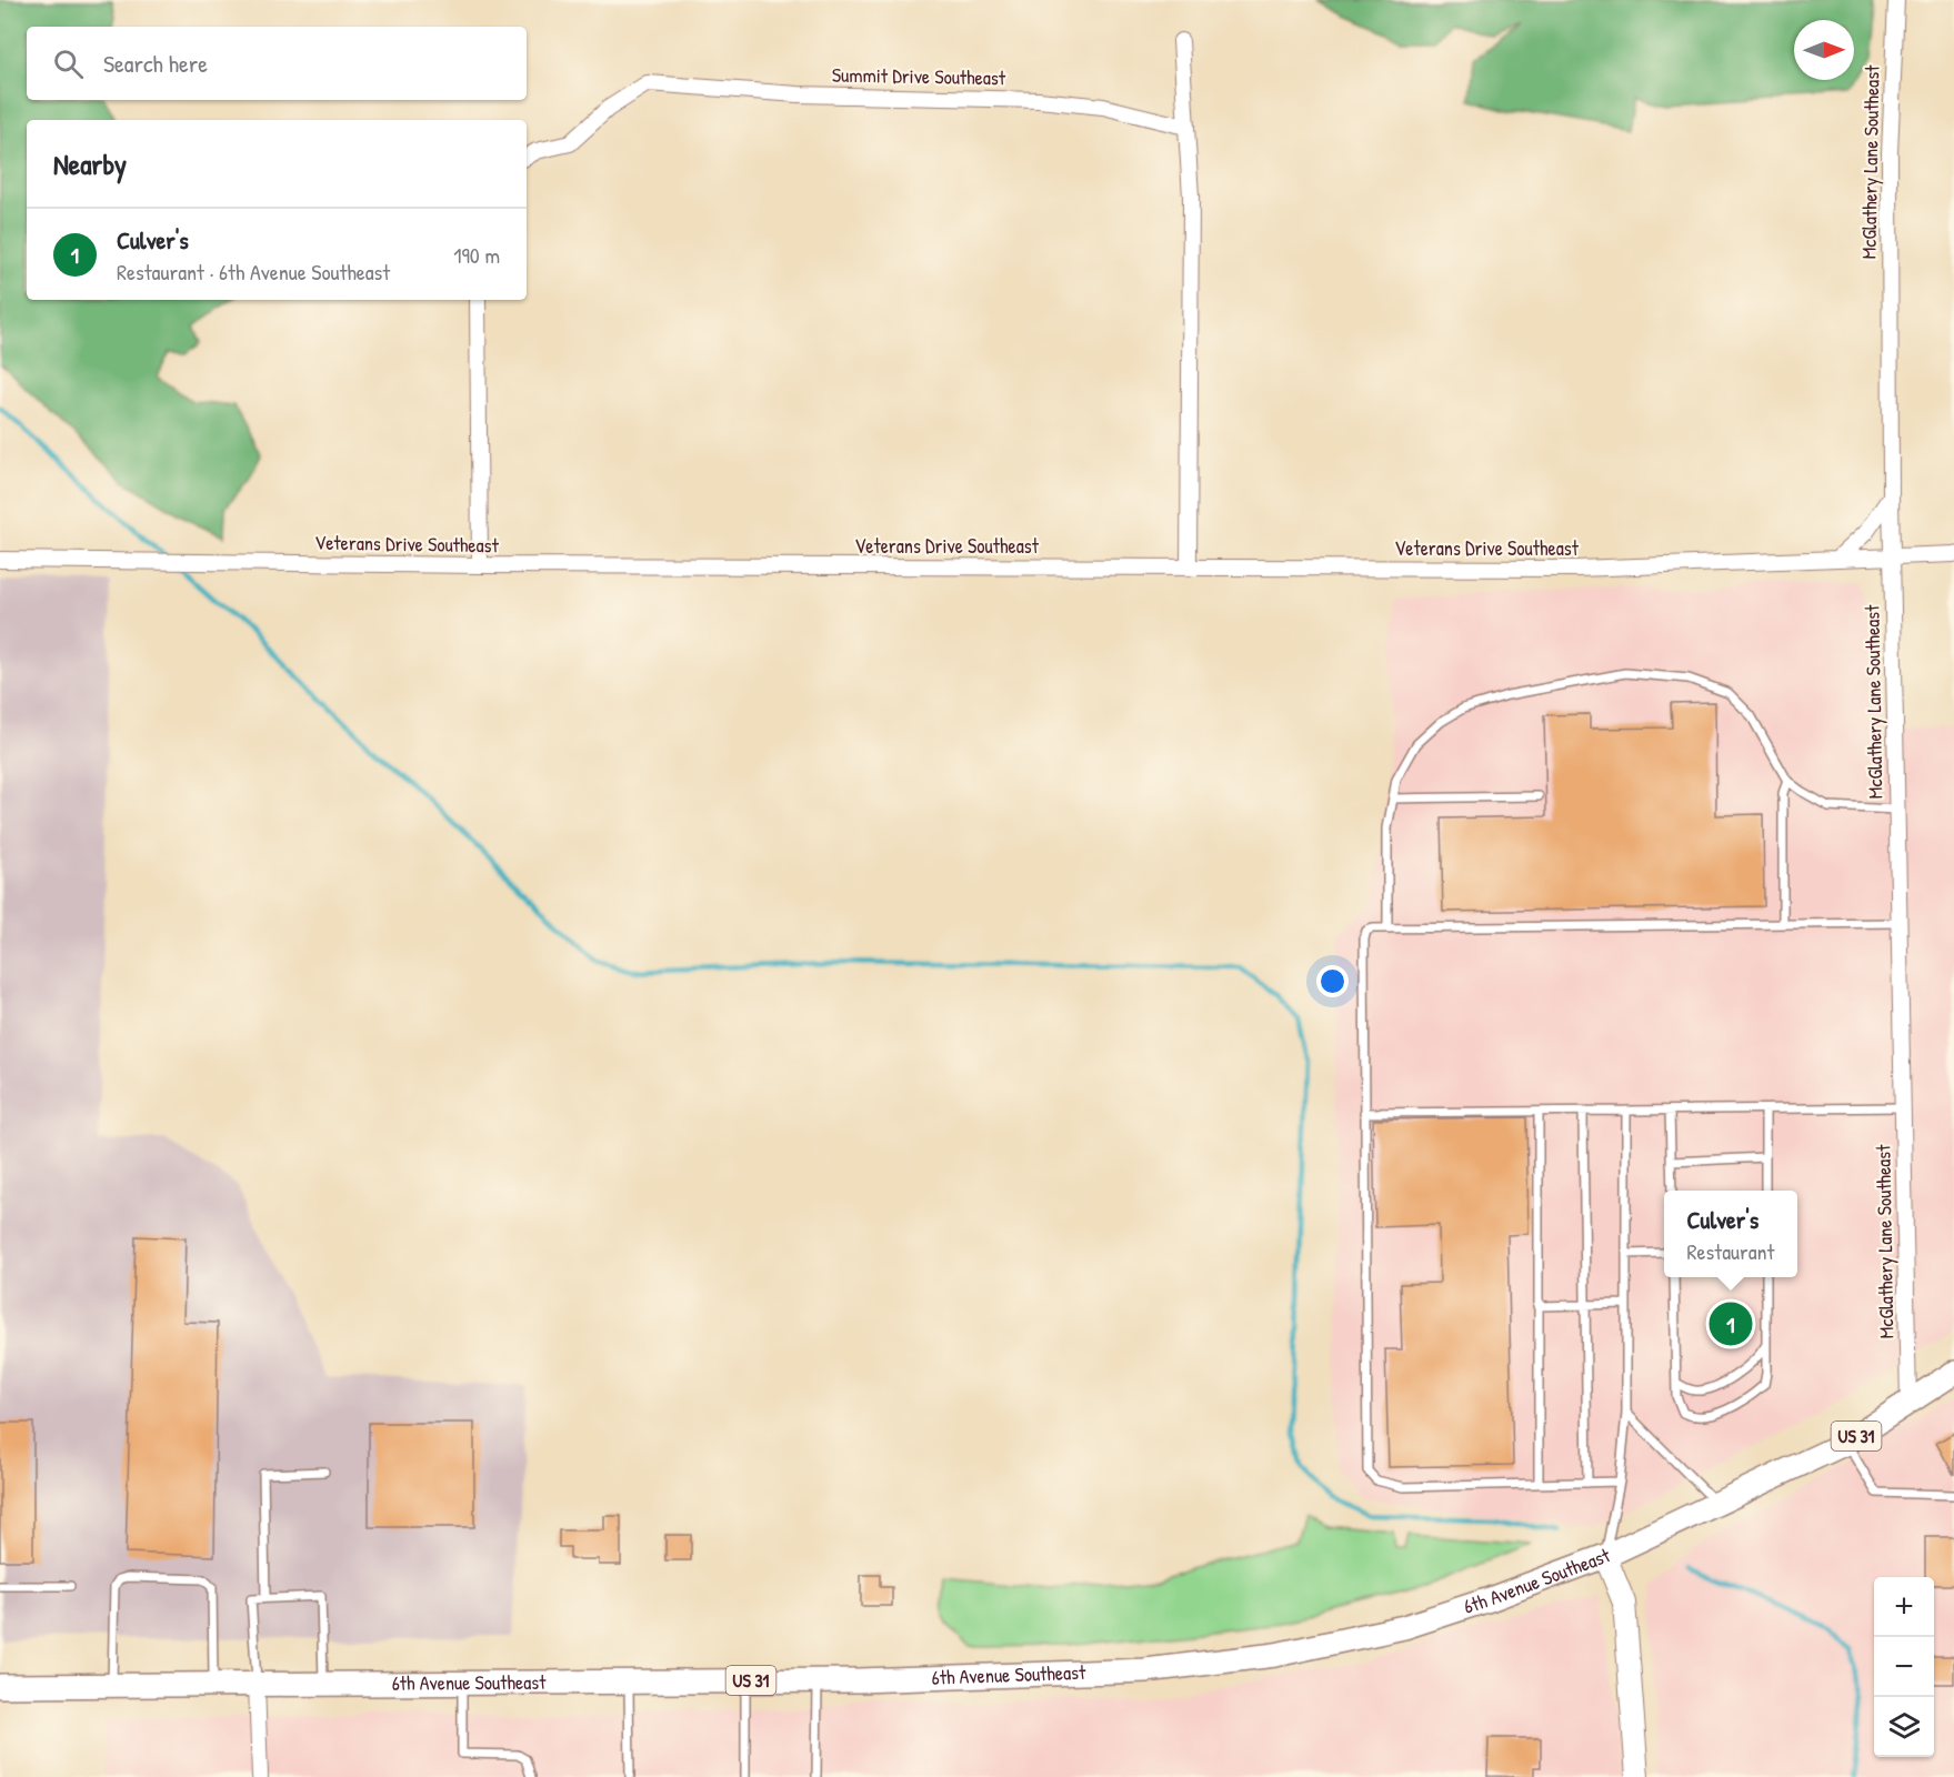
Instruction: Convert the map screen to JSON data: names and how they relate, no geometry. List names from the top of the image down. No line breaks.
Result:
{"streets":{"main road":["US 31","6th Avenue Southeast"],"street":["Summit Drive Southeast","McGlathery Lane Southeast","Veterans Drive Southeast"]},"crossings":[["McGlathery Lane Southeast","Veterans Drive Southeast"],["McGlathery Lane Southeast","6th Avenue Southeast"]],"north":"right","page":{"search":"Search here","heading":"Nearby","list":[{"mark":"1","name":"Culver's","note":"Restaurant · 6th Avenue Southeast","value":"190 m"}],"popup":["Culver's","Restaurant"],"pins":"1","map_buttons":["+","−"]}}
